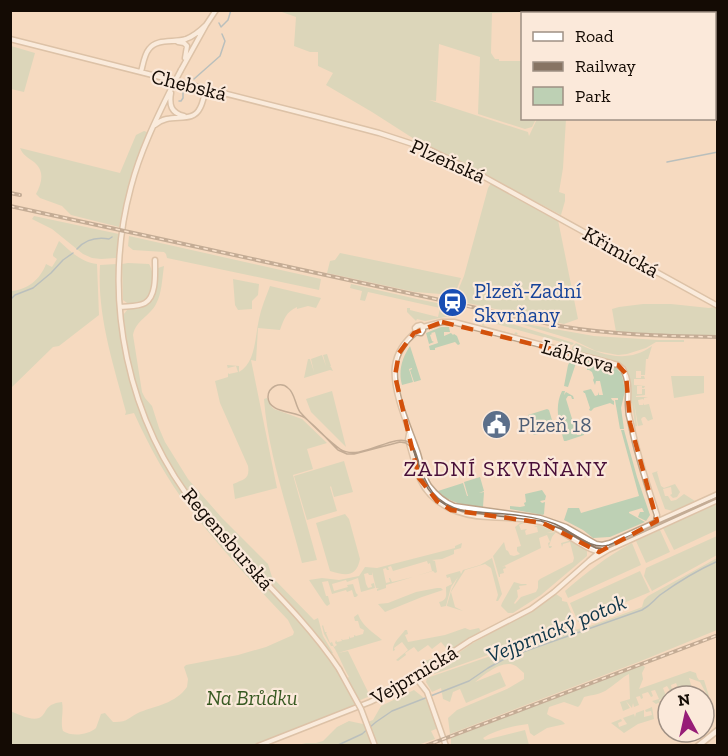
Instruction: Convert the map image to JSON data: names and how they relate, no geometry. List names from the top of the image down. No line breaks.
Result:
{"streets":{"main road":["Chebská","Plzeňská","Křimická","Lábkova","Regensburská","Vejprnická"]},"crossings":[["Chebská","Plzeňská"],["Plzeňská","Křimická"],["Lábkova","Vejprnická"]],"districts":["ZADNÍ SKVRŇANY"],"water":["Vejprnický potok"],"parks":["Na Brůdku"],"places":{"station":["Plzeň-Zadní Skvrňany"],"public building":["Plzeň 18"]},"legend":["Road","Railway","Park"],"north":"top"}
